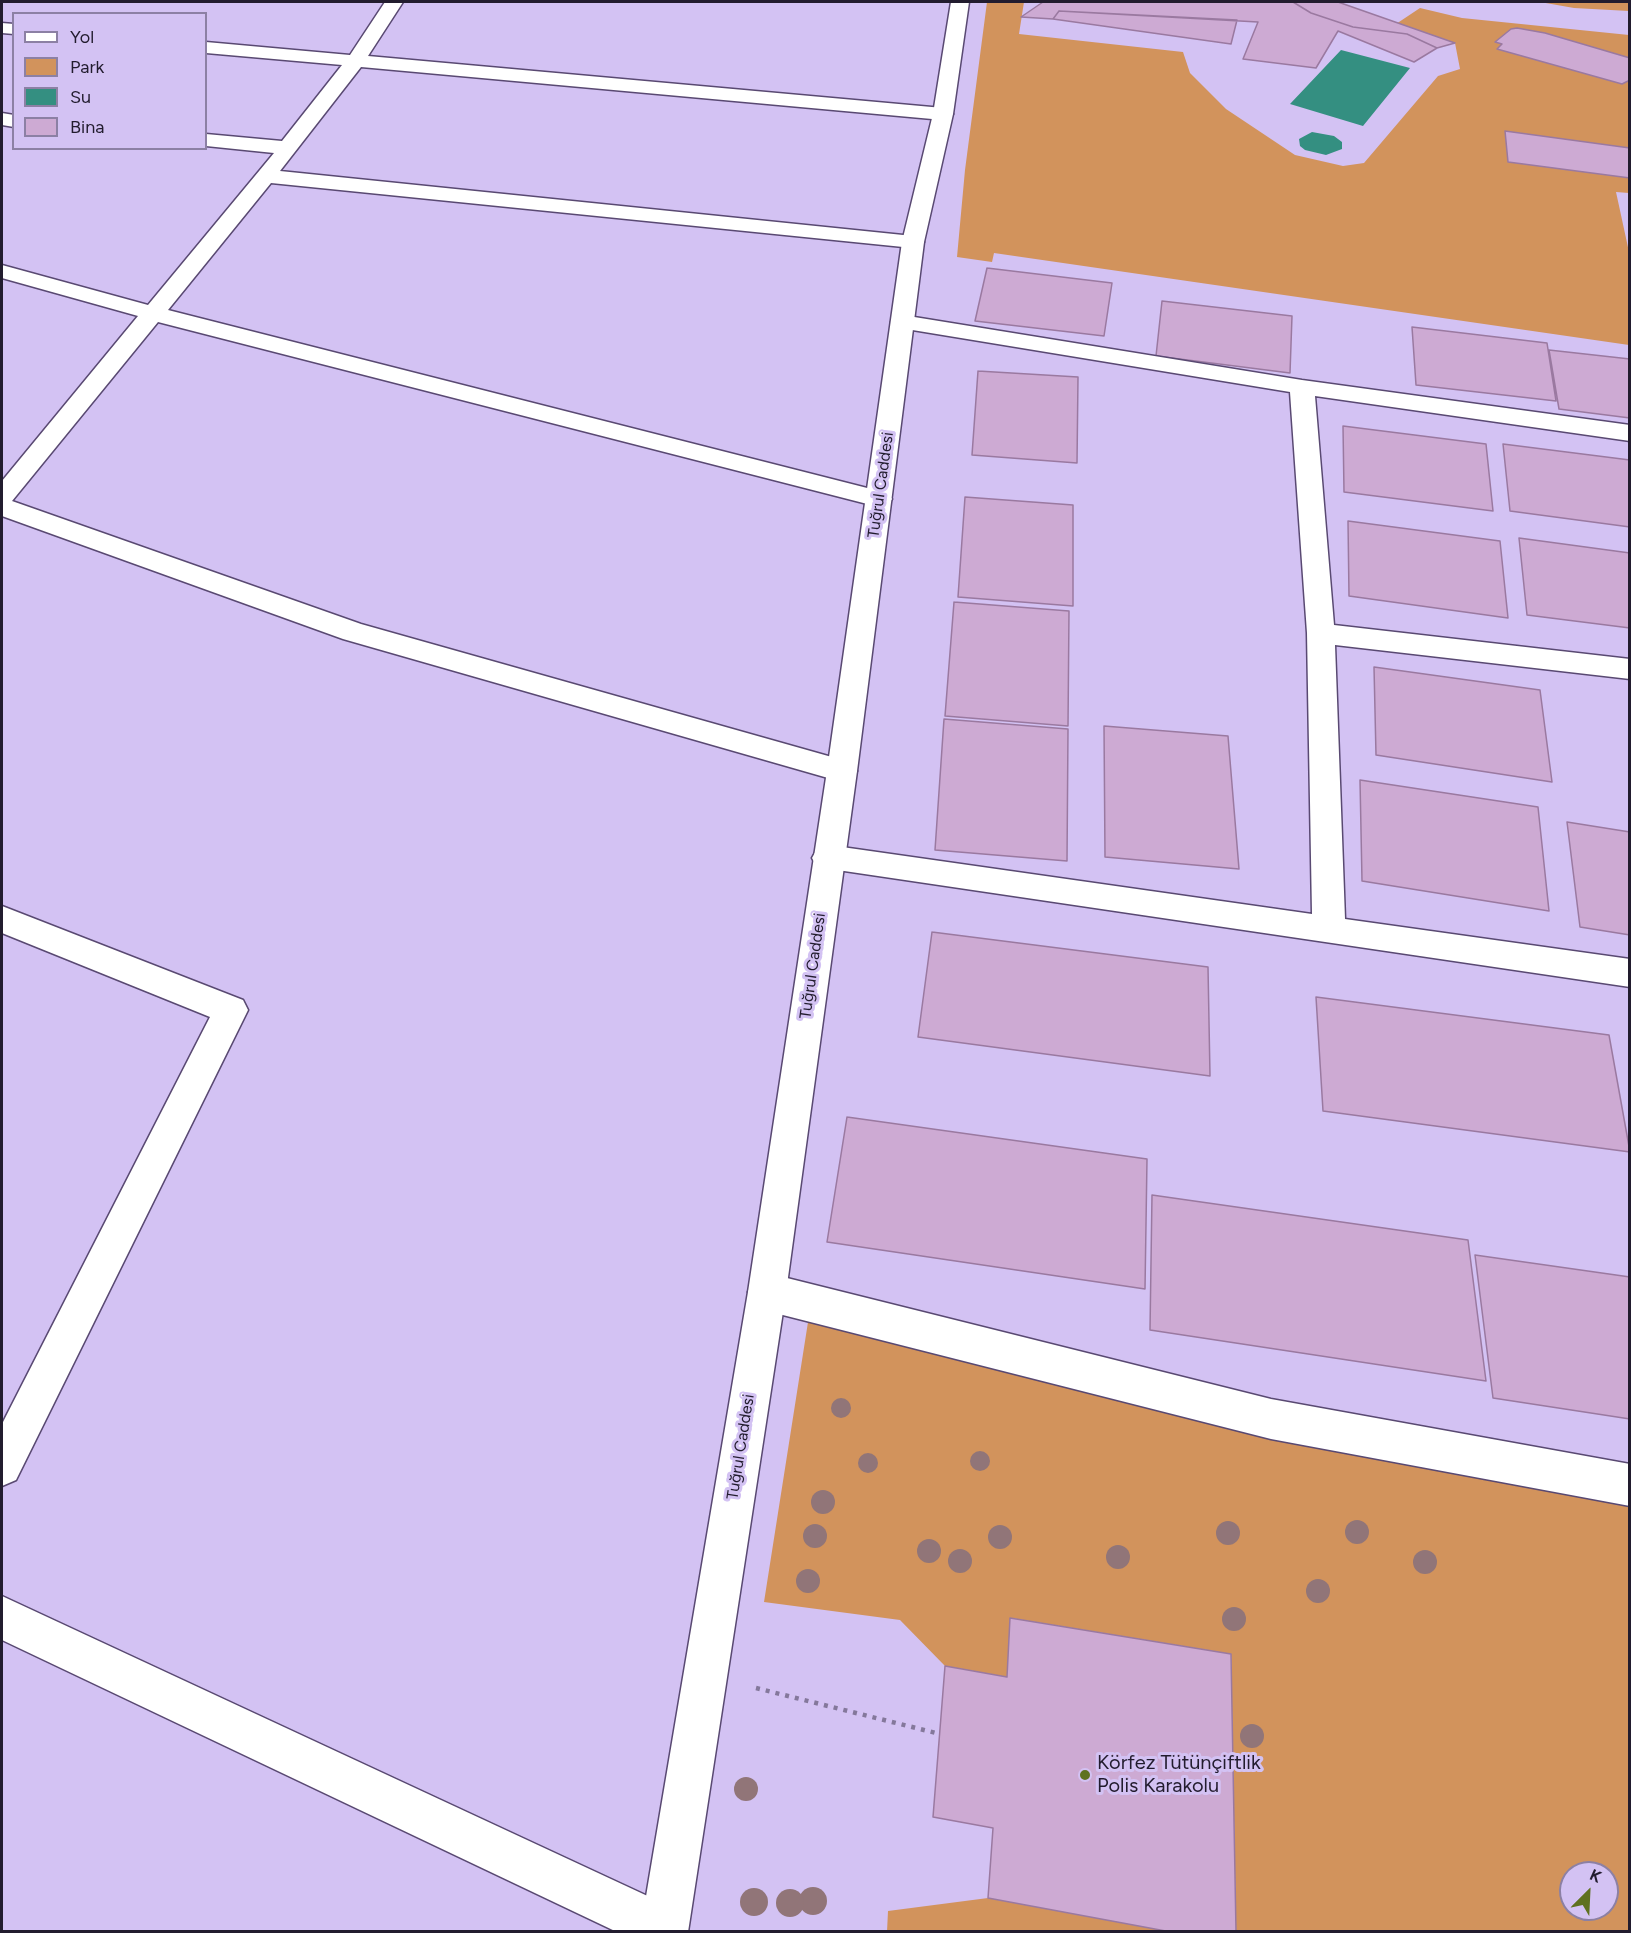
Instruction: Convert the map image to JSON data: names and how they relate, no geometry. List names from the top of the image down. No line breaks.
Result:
{"streets":{"street":["Tuğrul Caddesi"]},"places":["Körfez Tütünçiftlik Polis Karakolu"],"legend":["Yol","Park","Su","Bina"],"north":"top right"}
